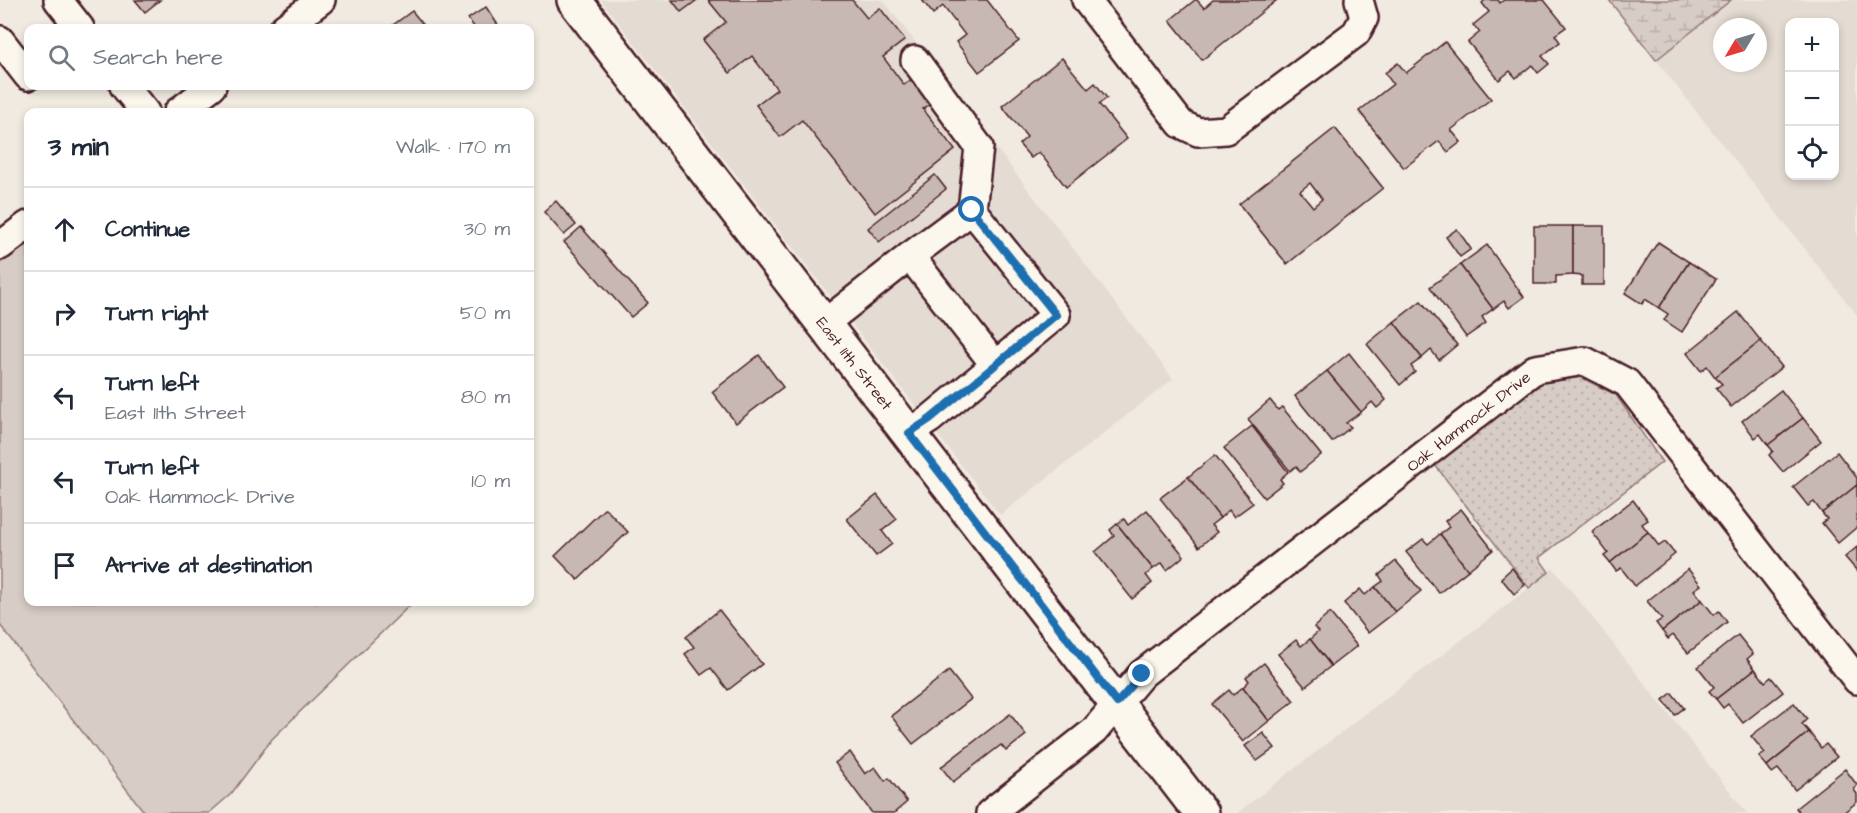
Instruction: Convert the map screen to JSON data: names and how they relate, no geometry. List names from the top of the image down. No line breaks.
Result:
{"streets":{"main road":["East 11th Street"],"street":["Oak Hammock Drive"]},"crossings":[["East 11th Street","Oak Hammock Drive"]],"north":"bottom left","page":{"map_buttons":["+","−"],"search":"Search here","heading":["3 min","Walk · 170 m"],"list":[["Continue","30 m"],["Turn right","50 m"],["Turn left","East 11th Street","80 m"],["Turn left","Oak Hammock Drive","10 m"],"Arrive at destination"]}}
